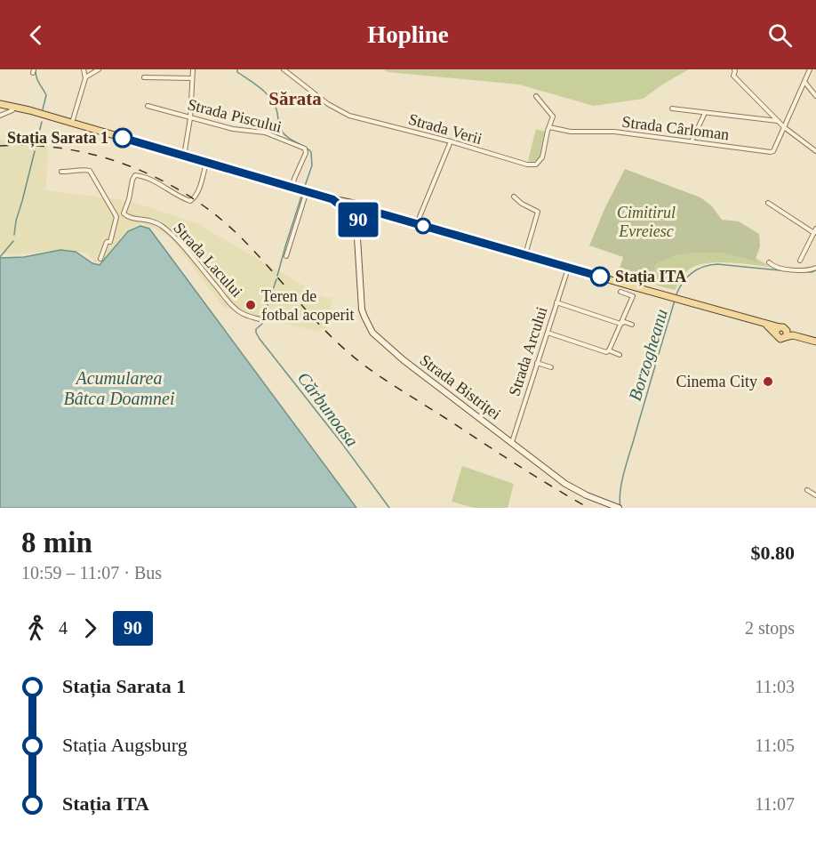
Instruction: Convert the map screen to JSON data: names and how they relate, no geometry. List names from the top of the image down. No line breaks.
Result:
{"streets":{"main road":["Strada Bistriței"],"street":["Strada Piscului","Strada Cârloman","Strada Verii","Strada Lacului","Strada Arcului"]},"crossings":[["Strada Cârloman","Strada Verii"],["Strada Arcului","Strada Bistriței"]],"districts":["Sărata"],"water":["Borzogheanu","Acumularea Bâtca Doamnei","Cărbunoasa"],"parks":["Cimitirul Evreiesc"],"places":["Stația Sarata 1","Stația ITA","Teren de fotbal acoperit","Cinema City"],"lines":["bus line 90"],"page":{"header":"Hopline","on_map":"90","heading":["8 min","10:59 – 11:07 · Bus","$0.80"],"legs":["4","90","2 stops"],"list":[{"name":"Stația Sarata 1","value":"11:03"},{"name":"Stația Augsburg","value":"11:05"},{"name":"Stația ITA","value":"11:07"}]}}
